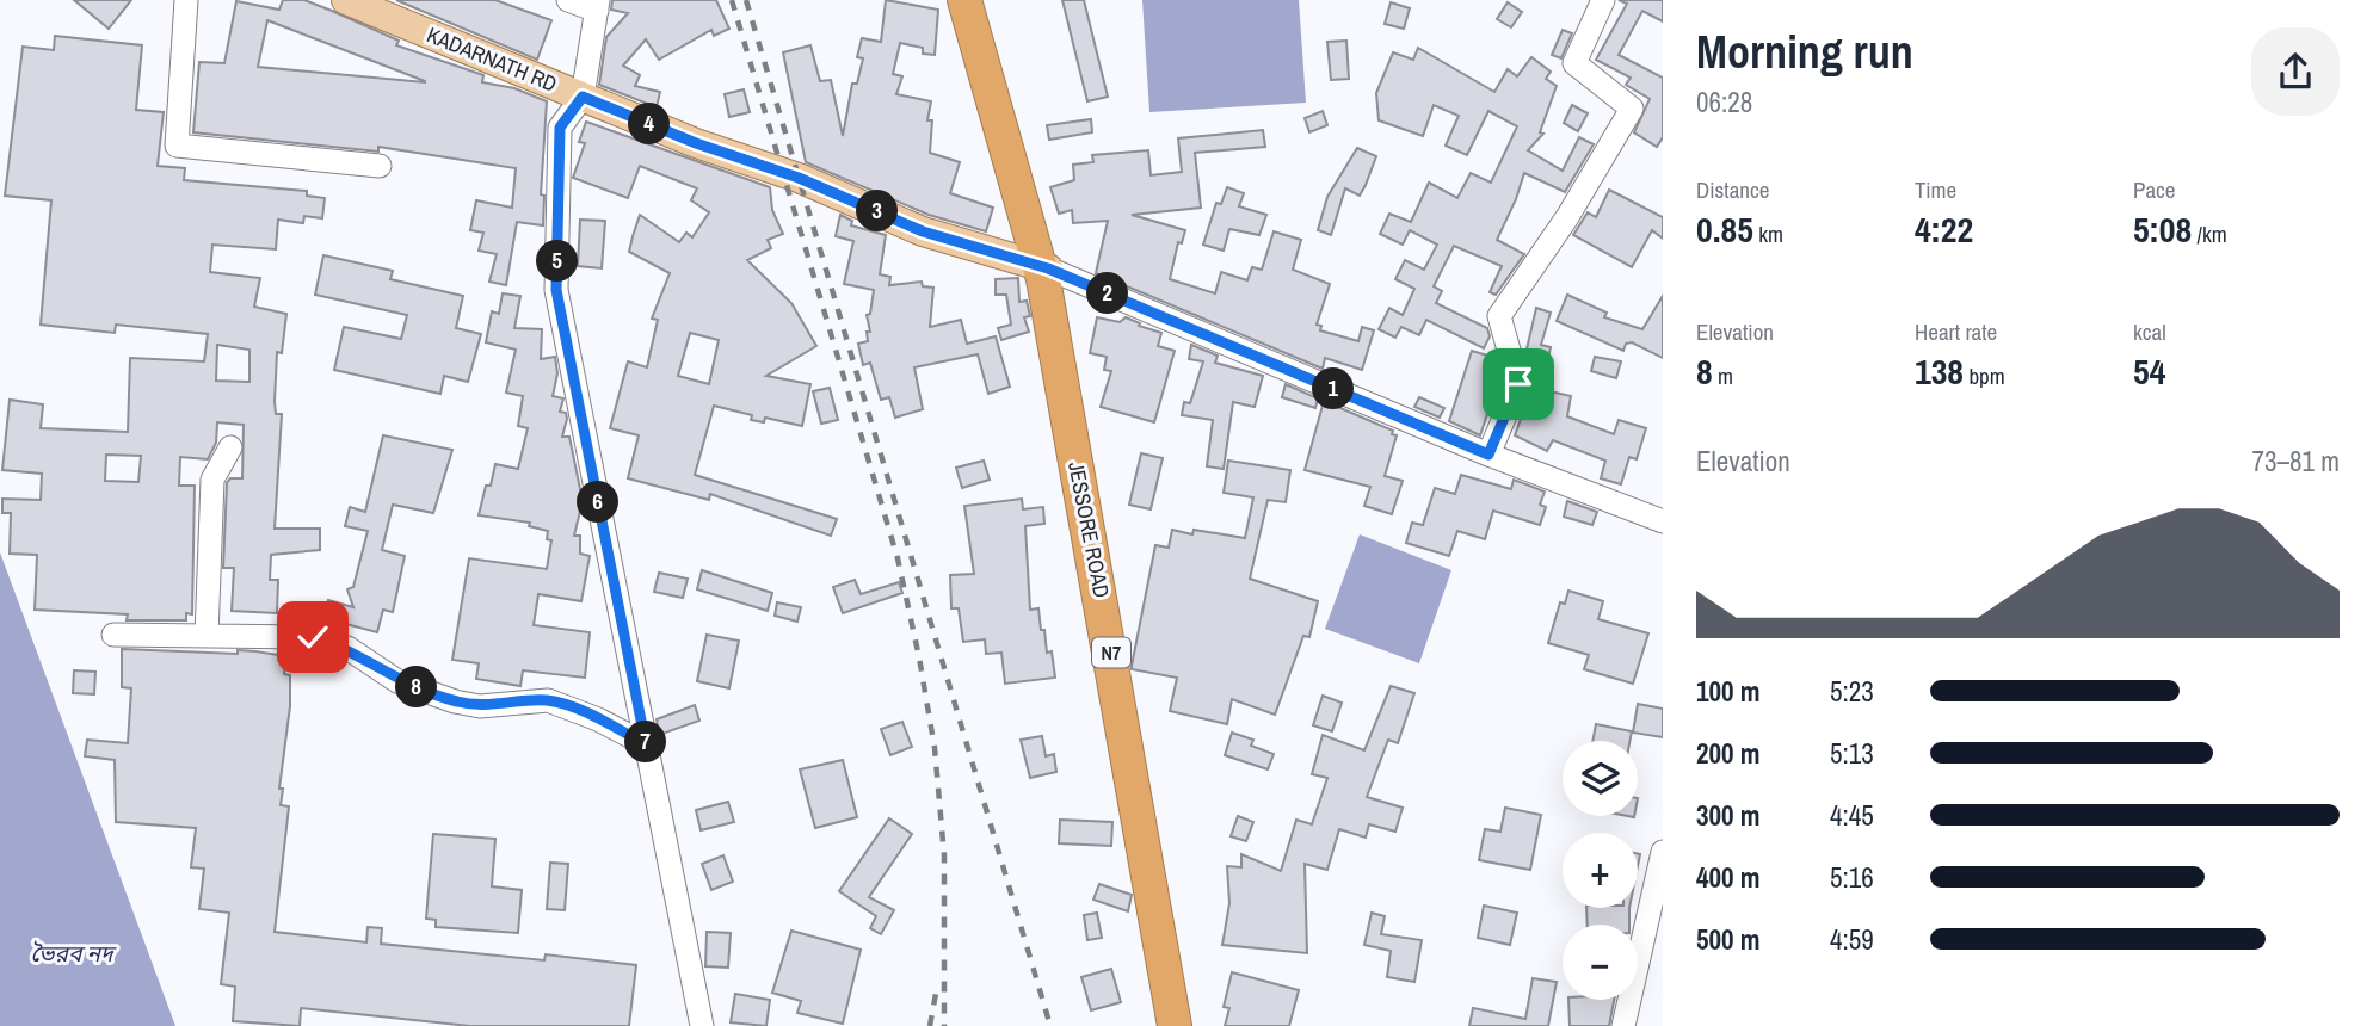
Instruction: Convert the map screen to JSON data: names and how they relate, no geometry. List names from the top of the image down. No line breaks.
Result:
{"streets":{"highway":["JESSORE ROAD","N7"],"main road":["KADARNATH RD"]},"crossings":[["KADARNATH RD","JESSORE ROAD"]],"water":["ভৈরব নদ"],"page":{"heading":["Morning run","06:28"],"pins":["4","3","5","2","1","6","8","7"],"stats":[["Distance","0.85 km"],["Time","4:22"],["Pace","5:08 /km"],["Elevation","8 m"],["Heart rate","138 bpm"],["kcal","54"]],"chart":["Elevation","73–81 m"],"list":[{"name":"100 m","note":"5:23"},{"name":"200 m","note":"5:13"},{"name":"300 m","note":"4:45"},{"name":"400 m","note":"5:16"},{"name":"500 m","note":"4:59"}],"map_buttons":["+","−"]}}
